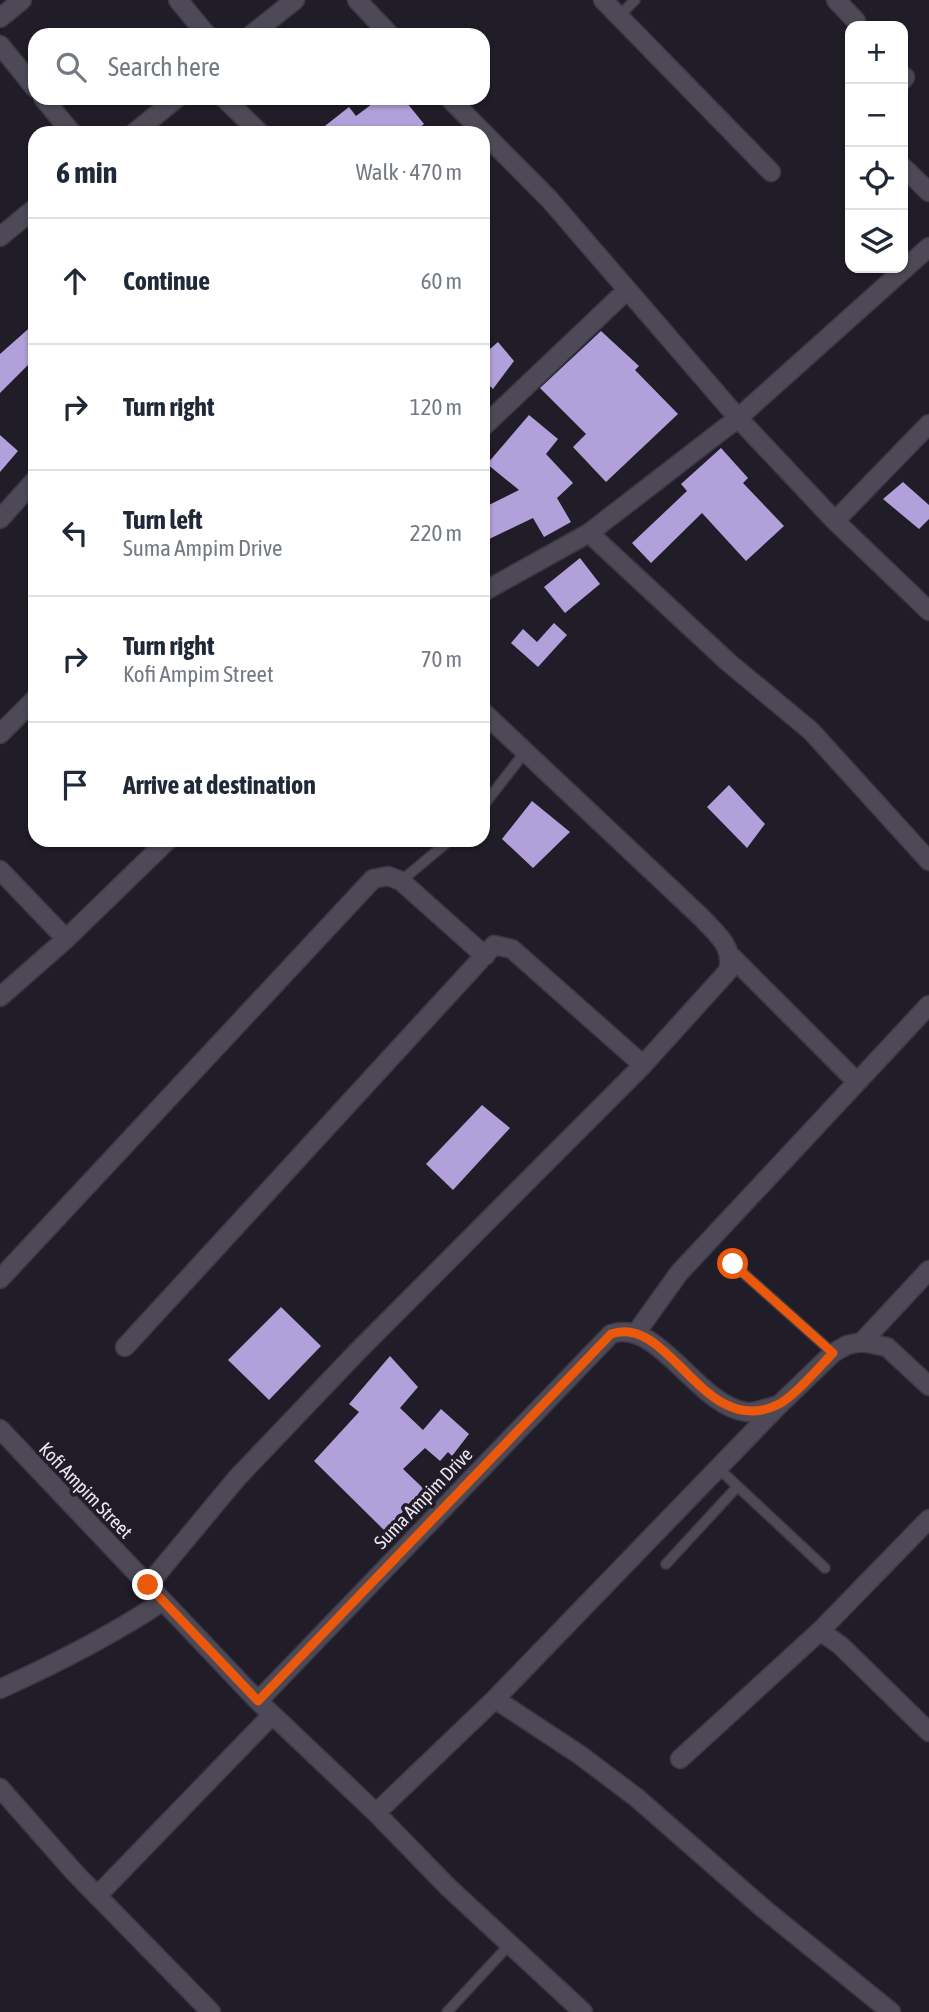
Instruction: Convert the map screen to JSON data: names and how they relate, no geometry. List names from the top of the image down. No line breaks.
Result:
{"streets":{"street":["Kofi Ampim Street","Suma Ampim Drive"]},"crossings":[["Kofi Ampim Street","Suma Ampim Drive"]],"page":{"map_buttons":["+","−"],"search":"Search here","heading":["6 min","Walk · 470 m"],"list":[["Continue","60 m"],["Turn right","120 m"],["Turn left","Suma Ampim Drive","220 m"],["Turn right","Kofi Ampim Street","70 m"],"Arrive at destination"]}}
